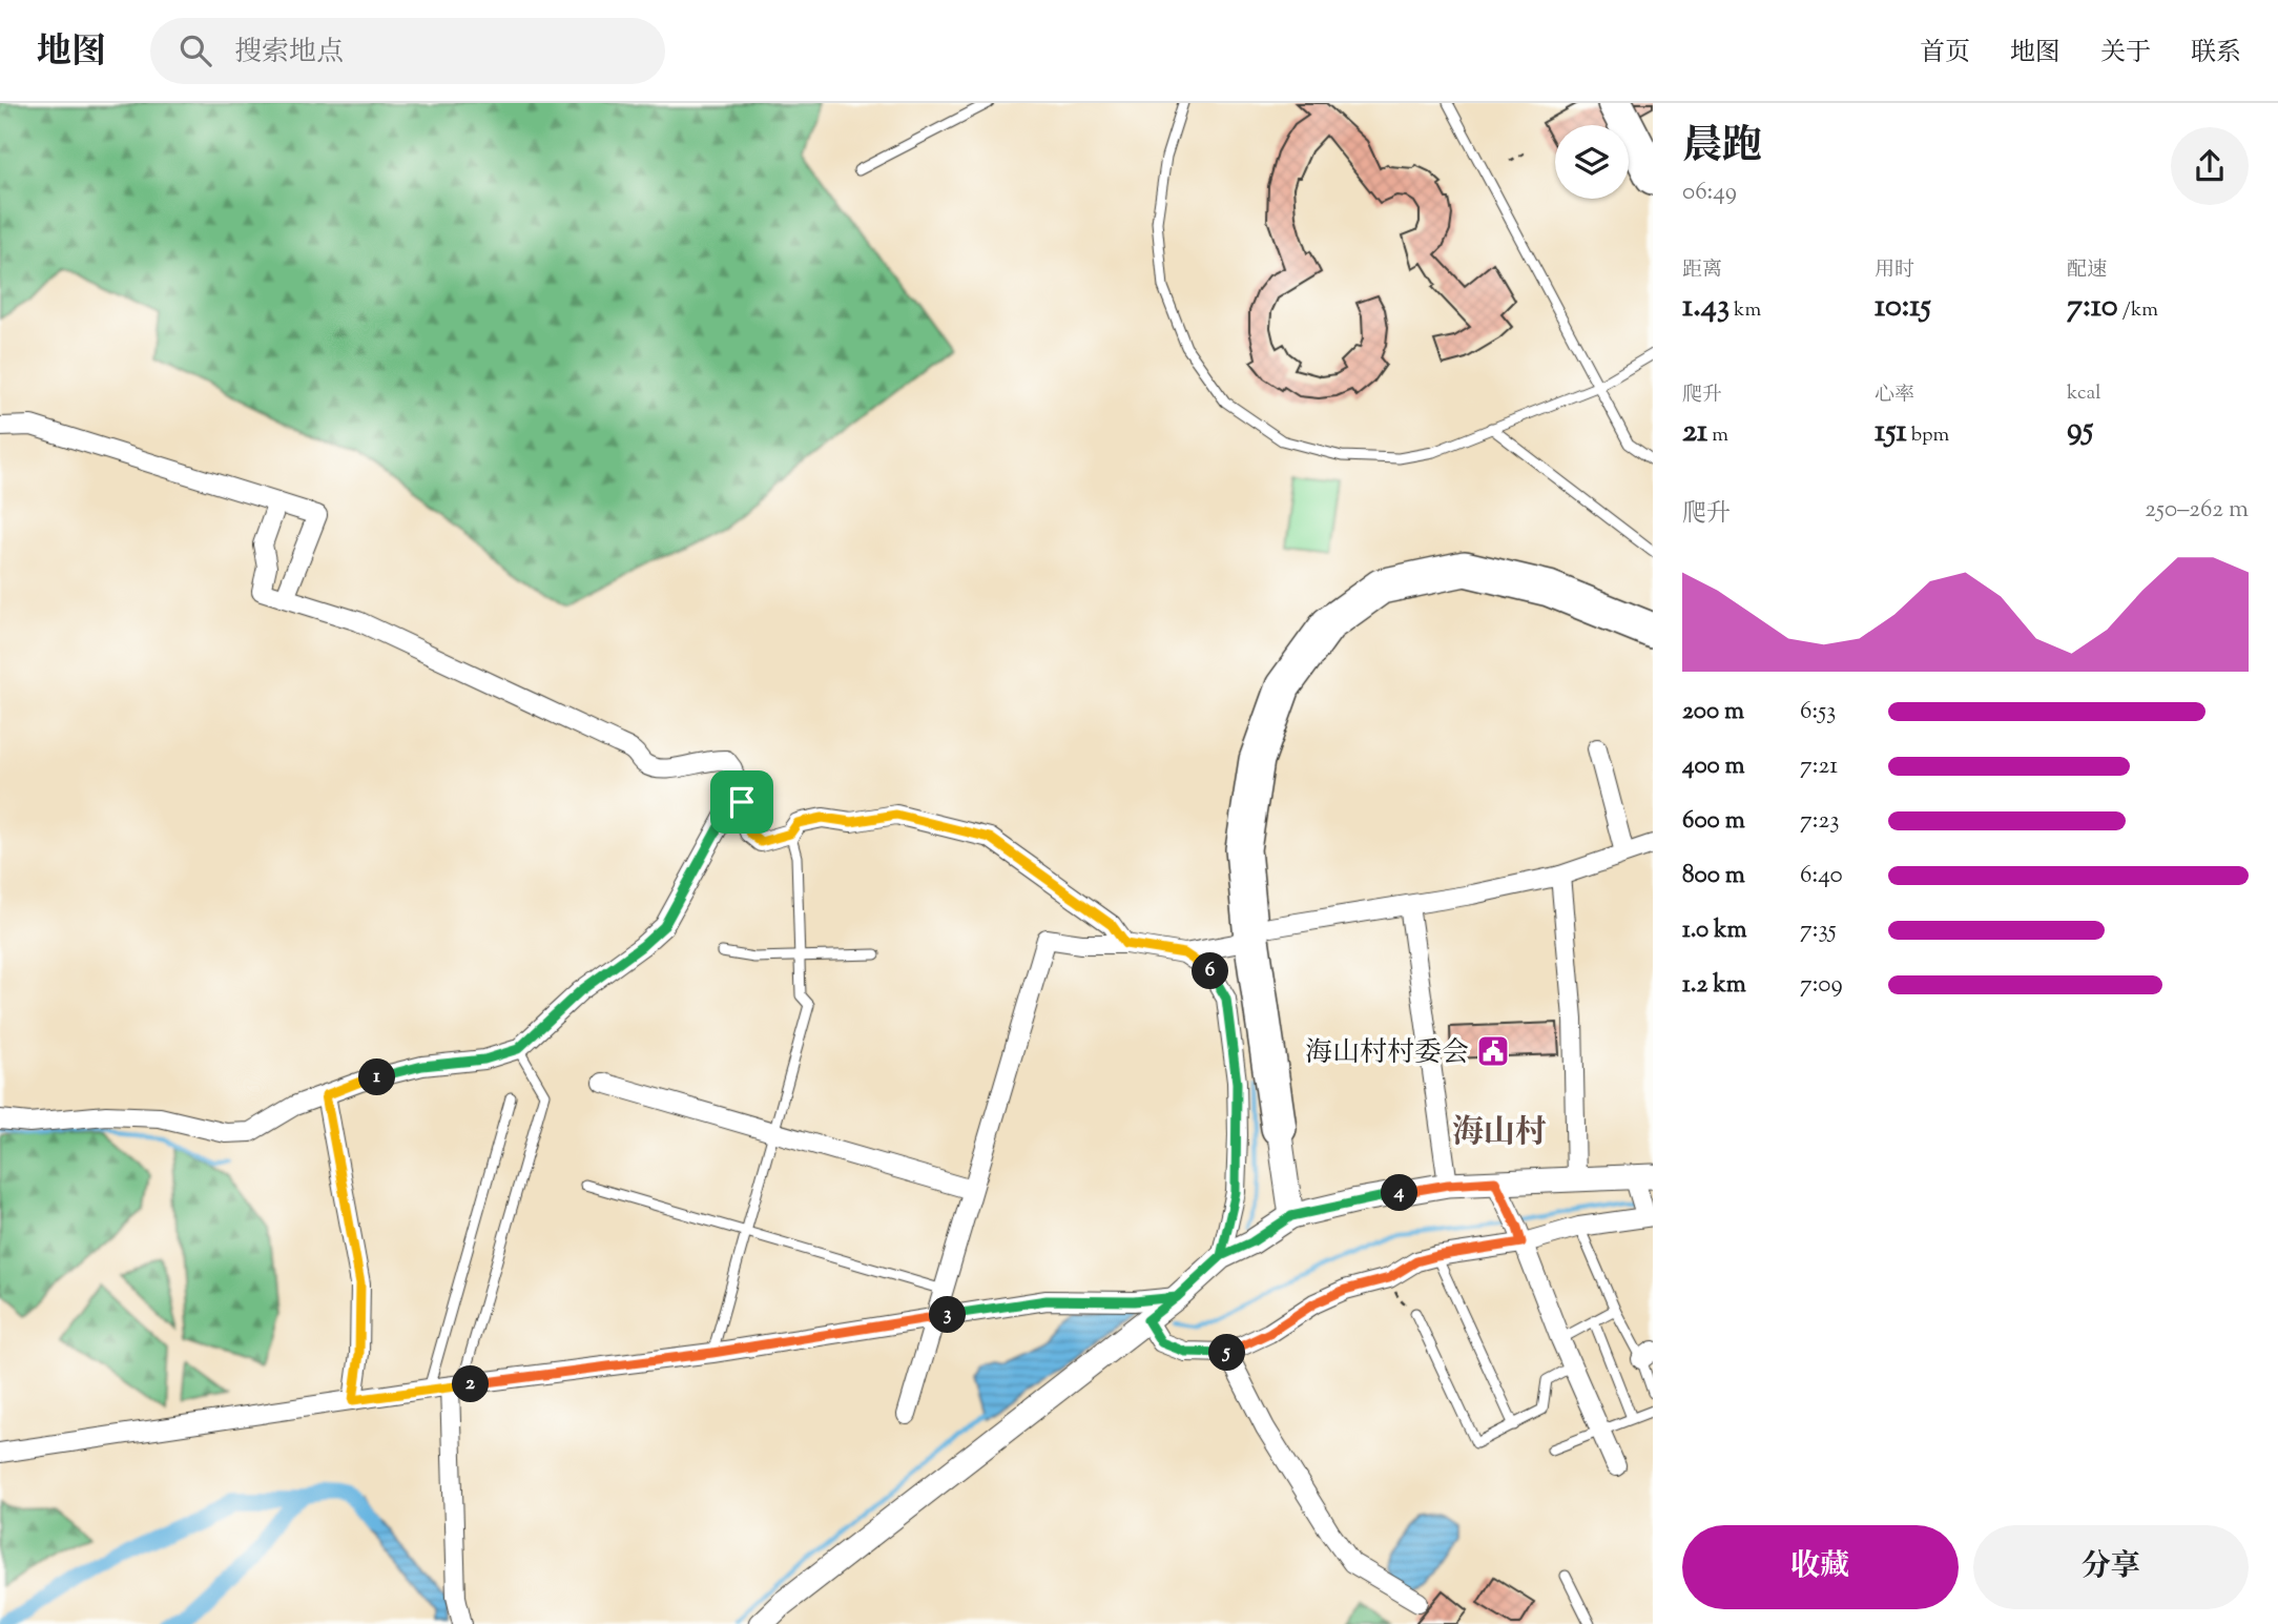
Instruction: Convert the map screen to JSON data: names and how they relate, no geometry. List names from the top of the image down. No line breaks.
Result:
{"districts":["海山村"],"places":{"public building":["海山村村委会"]},"page":{"header":"地图","search":"搜索地点","nav":["首页","地图","关于","联系"],"heading":["晨跑","06:49"],"stats":[["距离","1.43 km"],["用时","10:15"],["配速","7:10 /km"],["爬升","21 m"],["心率","151 bpm"],["kcal","95"]],"chart":["爬升","250–262 m"],"list":[{"name":"200 m","note":"6:53"},{"name":"400 m","note":"7:21"},{"name":"600 m","note":"7:23"},{"name":"800 m","note":"6:40"},{"name":"1.0 km","note":"7:35"},{"name":"1.2 km","note":"7:09"}],"pins":["6","1","4","3","5","2"],"buttons":["收藏","分享"]}}
